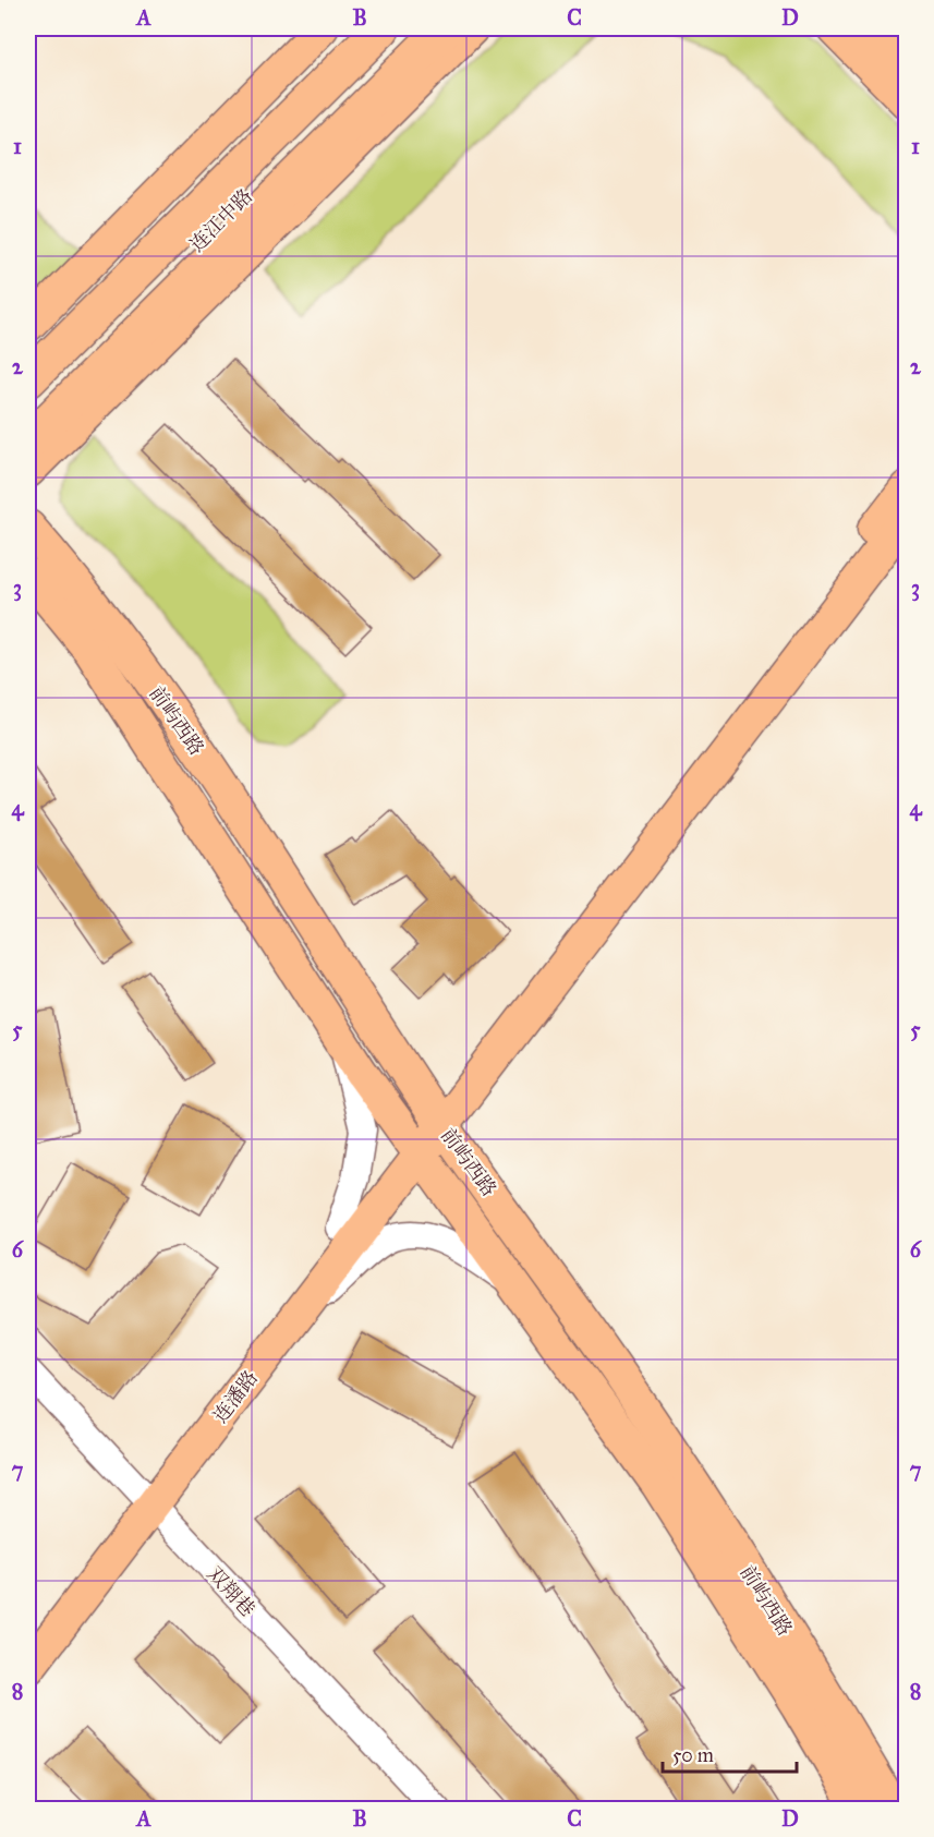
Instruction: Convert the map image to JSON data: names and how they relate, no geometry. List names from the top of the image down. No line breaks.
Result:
{"streets":{"highway":["连江中路"],"main road":["前屿西路","连潘路"],"street":["双翔巷"]},"crossings":[["前屿西路","连潘路"],["连潘路","双翔巷"]],"scale_bar":"50 m","grid":{"columns":["A","B","C","D"],"rows":["1","2","3","4","5","6","7","8"]}}
